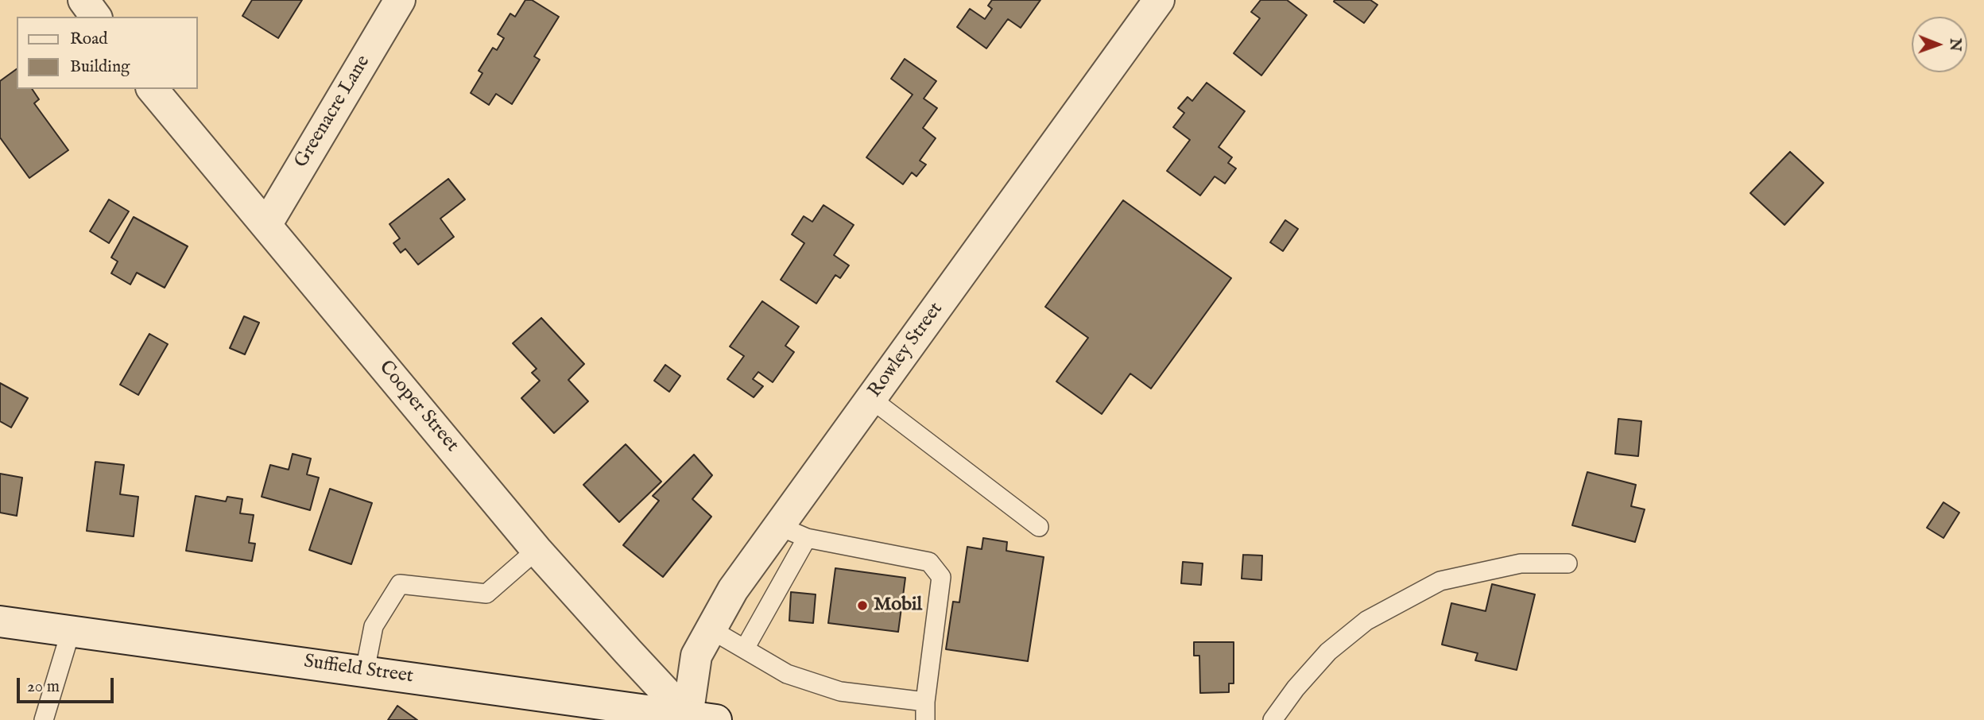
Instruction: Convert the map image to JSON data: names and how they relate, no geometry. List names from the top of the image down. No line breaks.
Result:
{"streets":{"street":["Greenacre Lane","Rowley Street","Cooper Street","Suffield Street"]},"crossings":[["Greenacre Lane","Cooper Street"],["Rowley Street","Cooper Street"],["Rowley Street","Suffield Street"],["Cooper Street","Suffield Street"]],"places":["Mobil"],"legend":["Road","Building"],"scale_bar":"20 m","north":"right"}
